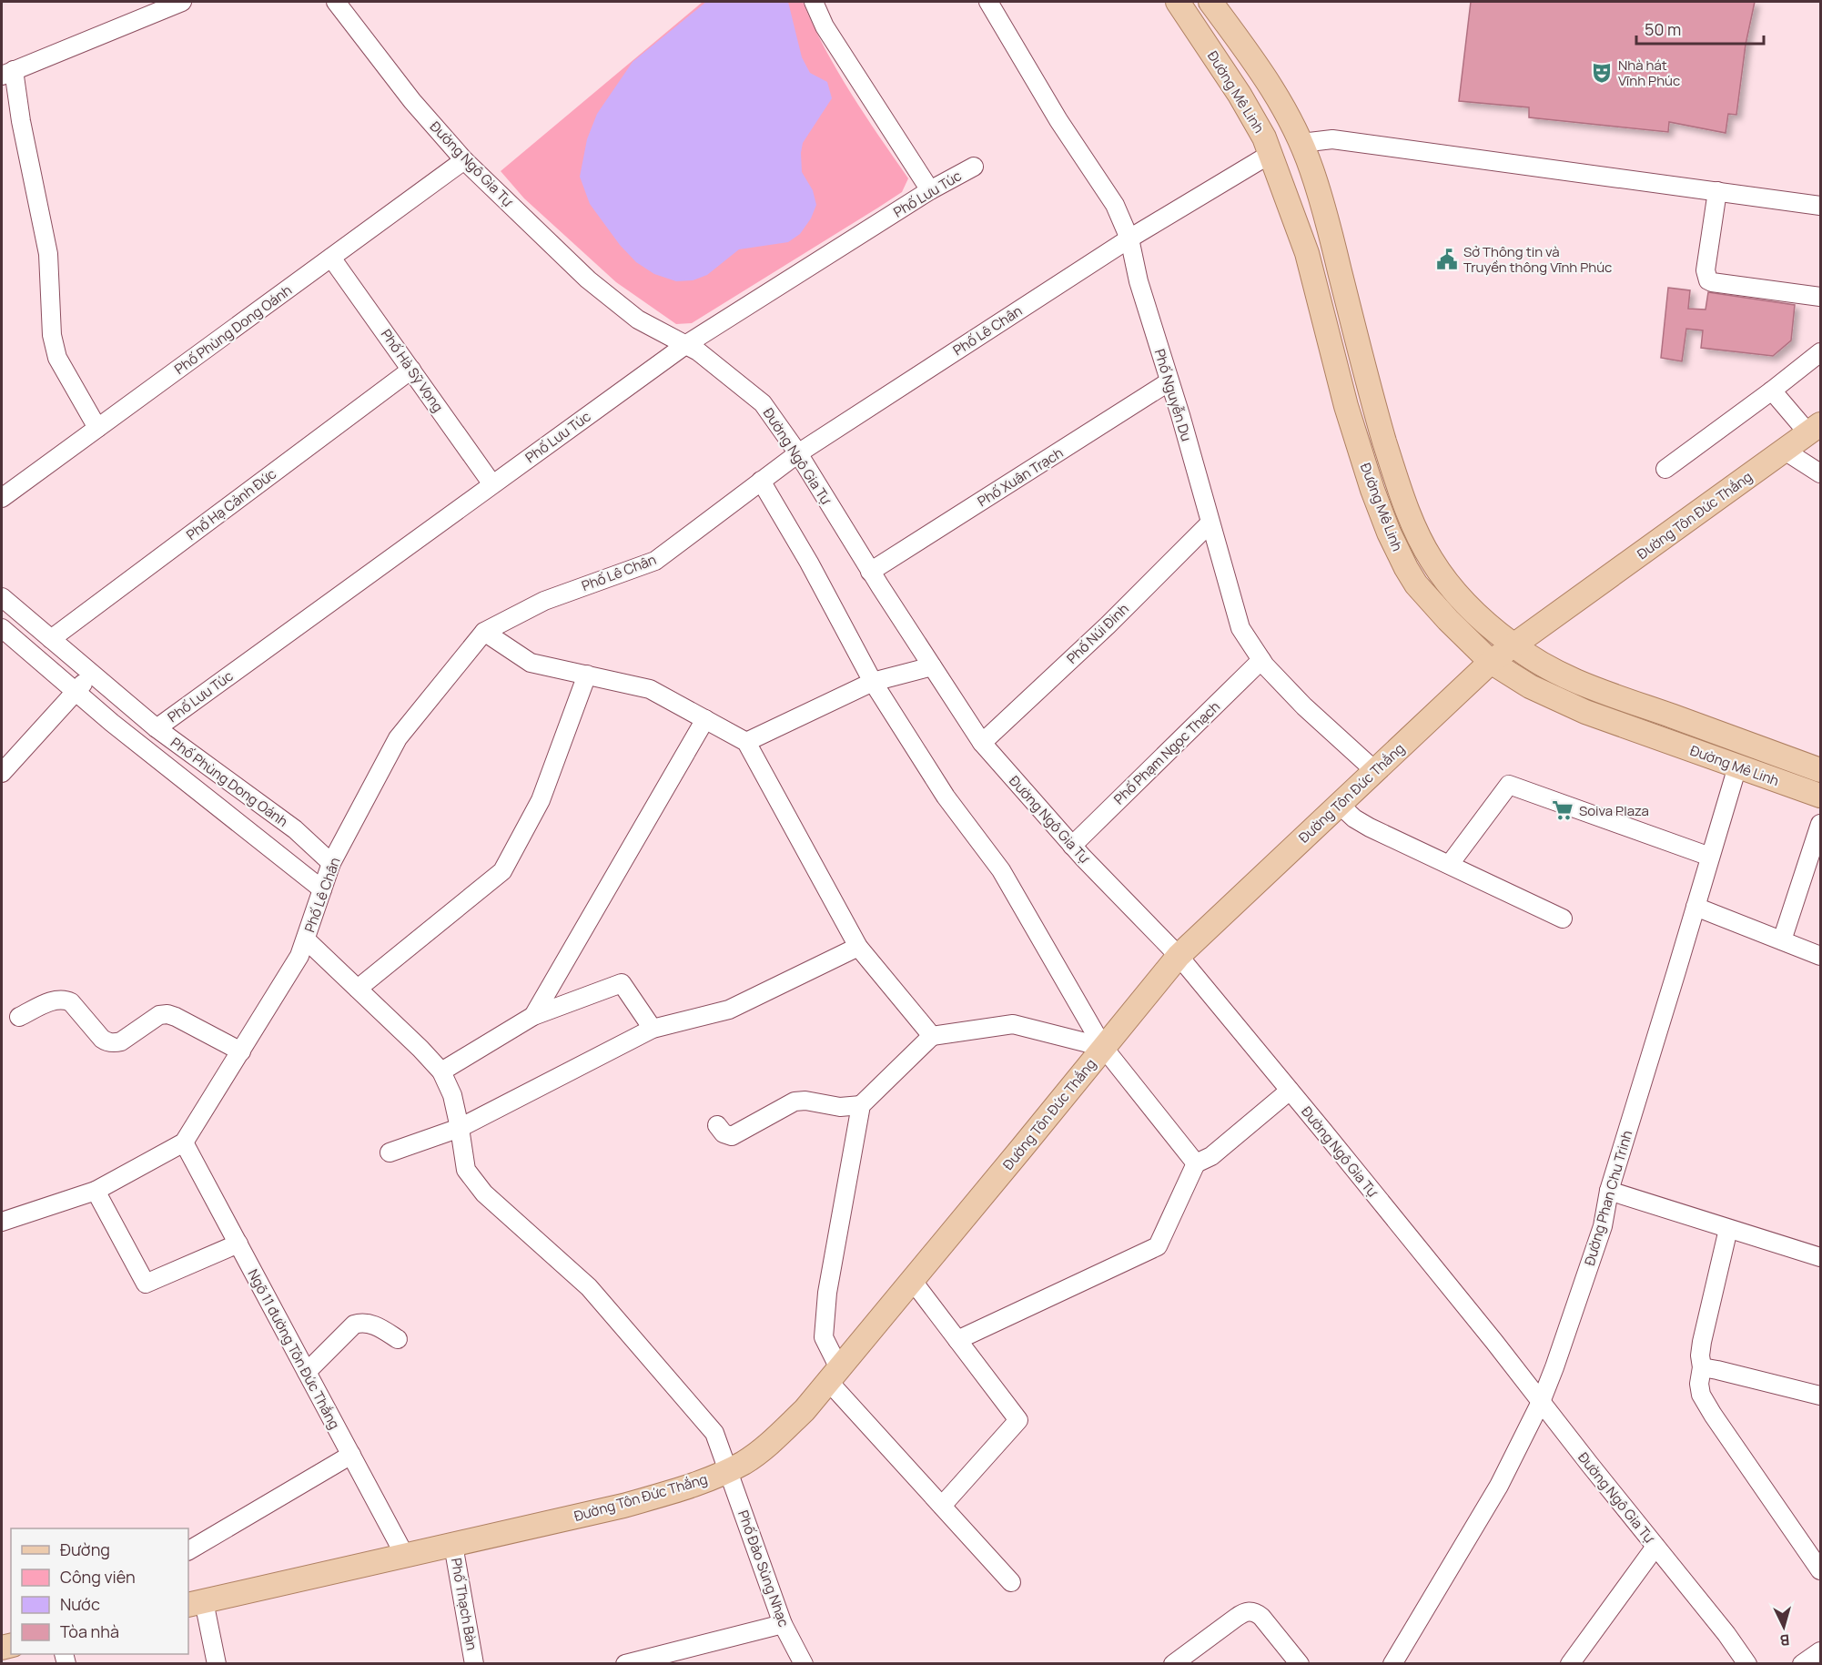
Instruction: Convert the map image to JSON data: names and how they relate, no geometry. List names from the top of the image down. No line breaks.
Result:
{"streets":{"main road":["Đường Mê Linh","Đường Tôn Đức Thắng"],"street":["Đường Ngô Gia Tự","Phố Lưu Túc","Phố Phùng Dong Oánh","Phố Lê Chân","Phố Hà Sỹ Vọng","Phố Nguyễn Du","Phố Xuân Trạch","Phố Hạ Cảnh Đức","Phố Núi Đinh","Phố Phạm Ngọc Thạch","Đường Phan Chu Trinh","Ngõ 11 đường Tôn Đức Thắng","Phố Đào Sùng Nhạc","Phố Thạch Bàn"]},"crossings":[["Đường Mê Linh","Phố Lê Chân"],["Đường Mê Linh","Đường Tôn Đức Thắng"],["Đường Mê Linh","Đường Phan Chu Trinh"],["Đường Ngô Gia Tự","Phố Lưu Túc"],["Đường Ngô Gia Tự","Phố Phùng Dong Oánh"],["Đường Ngô Gia Tự","Phố Lê Chân"],["Đường Ngô Gia Tự","Phố Xuân Trạch"],["Đường Ngô Gia Tự","Đường Tôn Đức Thắng"],["Đường Ngô Gia Tự","Phố Núi Đinh"],["Đường Ngô Gia Tự","Phố Phạm Ngọc Thạch"],["Đường Ngô Gia Tự","Đường Phan Chu Trinh"],["Phố Lưu Túc","Phố Phùng Dong Oánh"],["Phố Lưu Túc","Phố Hà Sỹ Vọng"],["Phố Phùng Dong Oánh","Phố Lê Chân"],["Phố Phùng Dong Oánh","Phố Hà Sỹ Vọng"],["Phố Phùng Dong Oánh","Phố Hạ Cảnh Đức"],["Phố Lê Chân","Phố Nguyễn Du"],["Phố Lê Chân","Ngõ 11 đường Tôn Đức Thắng"],["Phố Lê Chân","Phố Đào Sùng Nhạc"],["Phố Hà Sỹ Vọng","Phố Hạ Cảnh Đức"],["Phố Nguyễn Du","Phố Xuân Trạch"],["Phố Nguyễn Du","Đường Tôn Đức Thắng"],["Phố Nguyễn Du","Phố Núi Đinh"],["Phố Nguyễn Du","Phố Phạm Ngọc Thạch"],["Đường Tôn Đức Thắng","Ngõ 11 đường Tôn Đức Thắng"],["Đường Tôn Đức Thắng","Phố Đào Sùng Nhạc"],["Đường Tôn Đức Thắng","Phố Thạch Bàn"]],"places":{"theatre":["Nhà hát Vĩnh Phúc"],"public building":["Sở Thông tin và Truyền thông Vĩnh Phúc"],"supermarket":["Soiva Plaza"]},"legend":["Đường","Công viên","Nước","Tòa nhà"],"scale_bar":"50 m","north":"bottom"}
